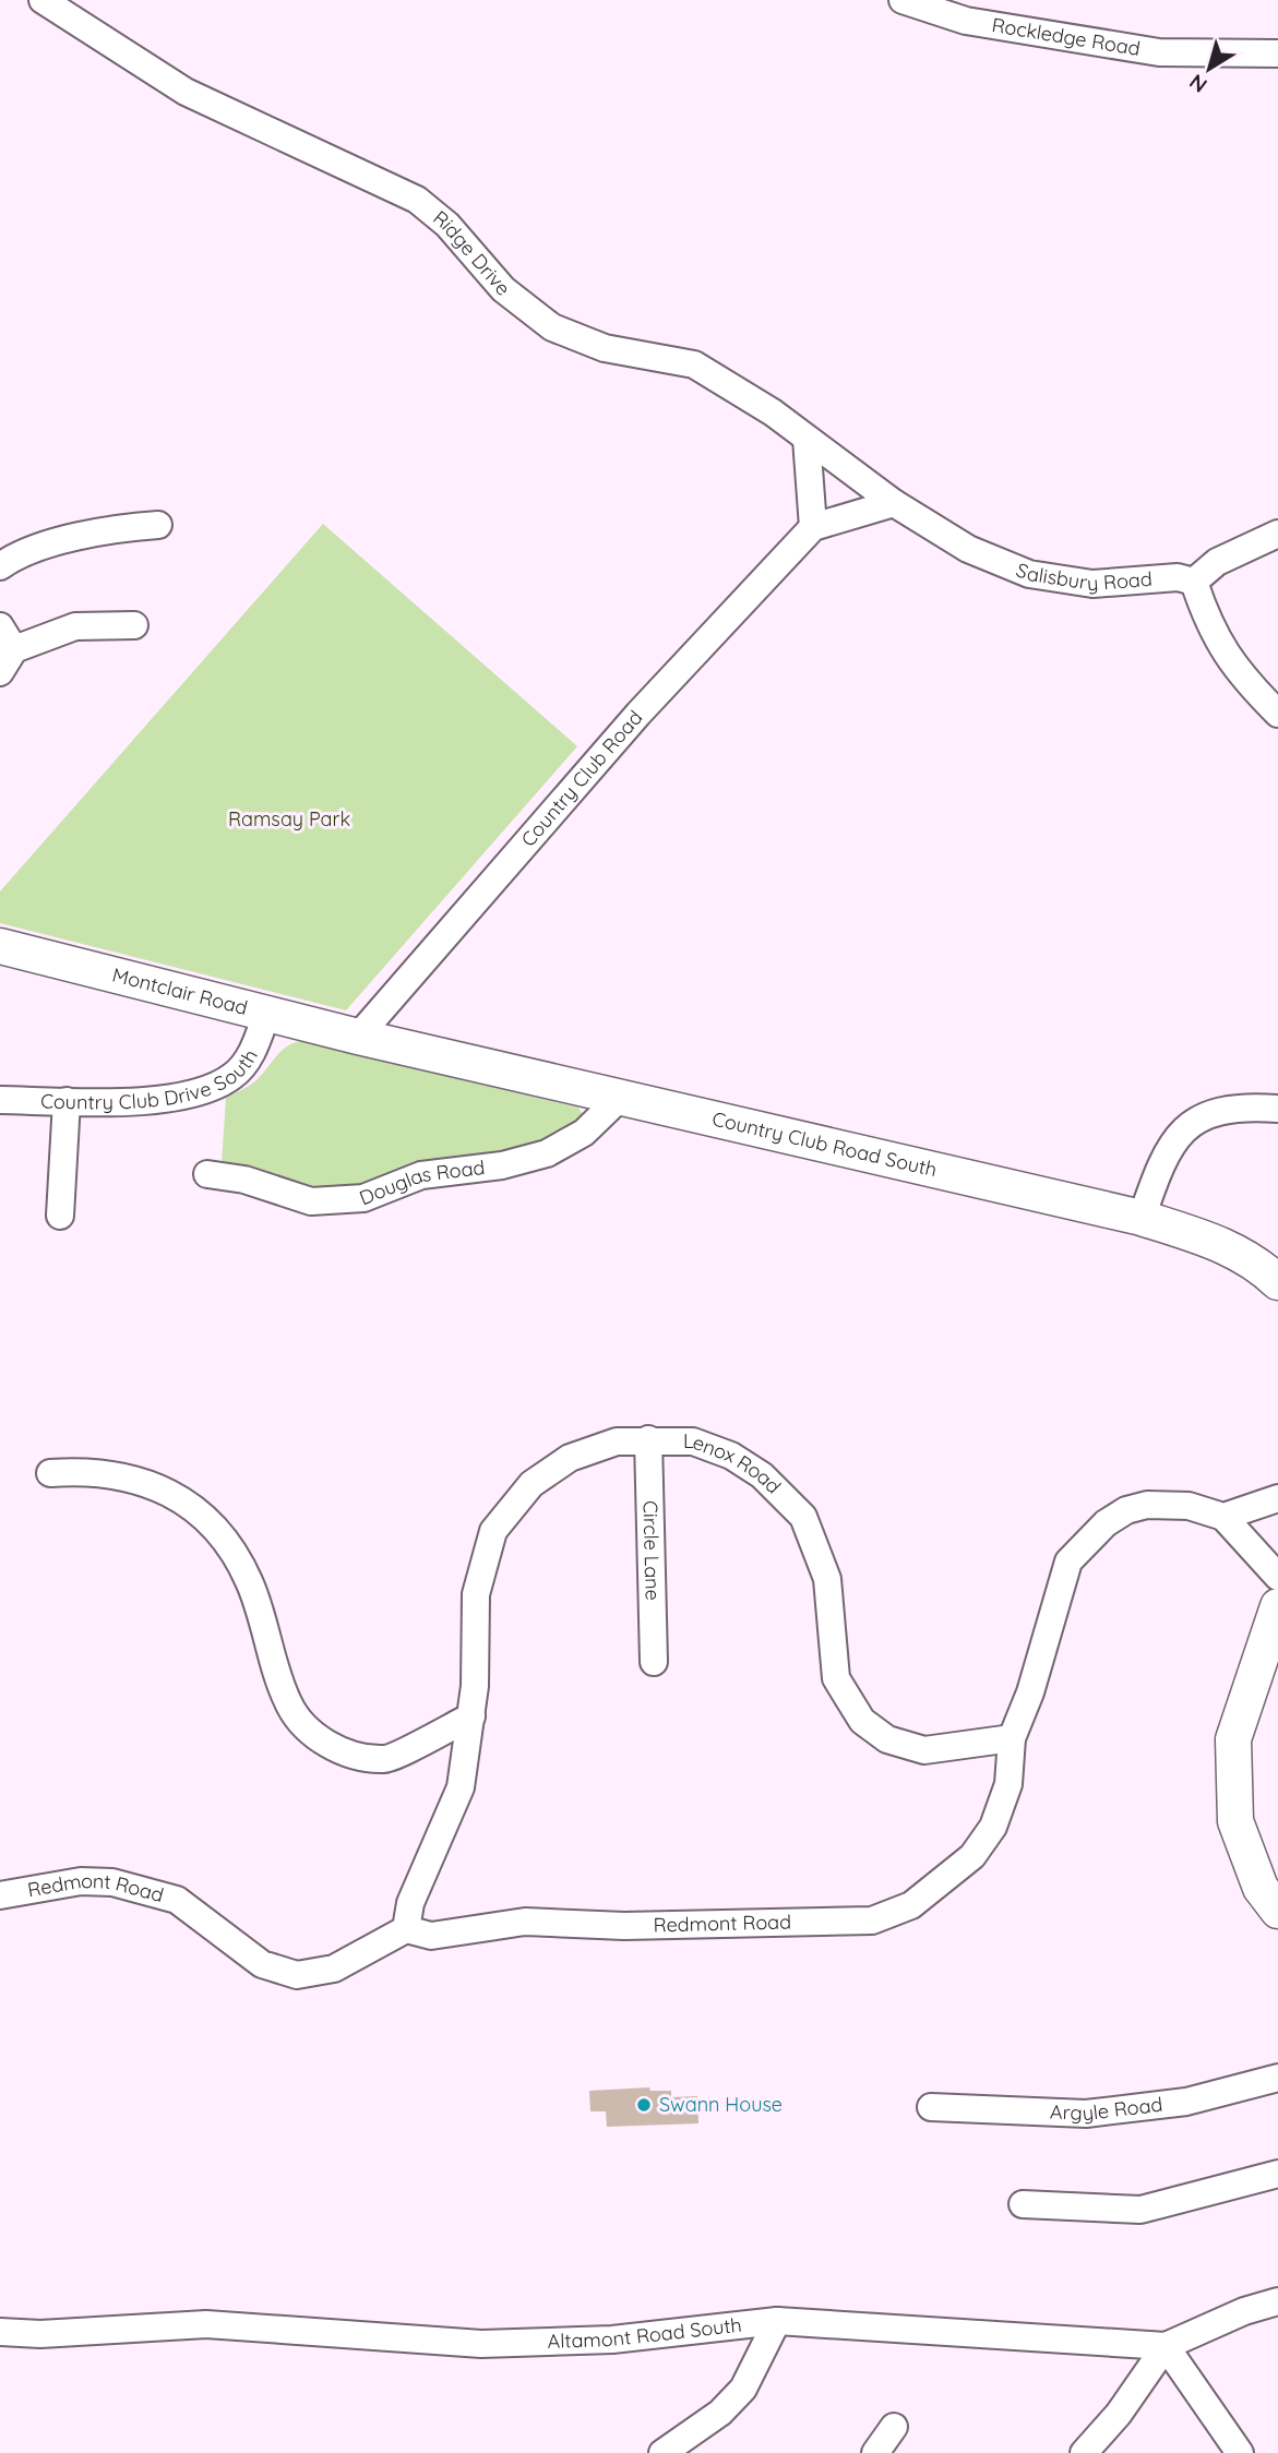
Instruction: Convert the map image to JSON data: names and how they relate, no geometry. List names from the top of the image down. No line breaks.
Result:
{"streets":{"main road":["Montclair Road","Country Club Road South"],"street":["Rockledge Road","Ridge Drive","Salisbury Road","Country Club Road","Country Club Drive South","Douglas Road","Lenox Road","Circle Lane","Redmont Road","Argyle Road","Altamont Road South"]},"crossings":[["Ridge Drive","Salisbury Road"],["Country Club Road","Montclair Road"],["Country Club Road","Country Club Road South"],["Montclair Road","Country Club Drive South"],["Montclair Road","Country Club Road South"],["Country Club Road South","Douglas Road"],["Lenox Road","Circle Lane"],["Lenox Road","Redmont Road"]],"parks":["Ramsay Park"],"places":["Swann House"],"north":"bottom left"}
